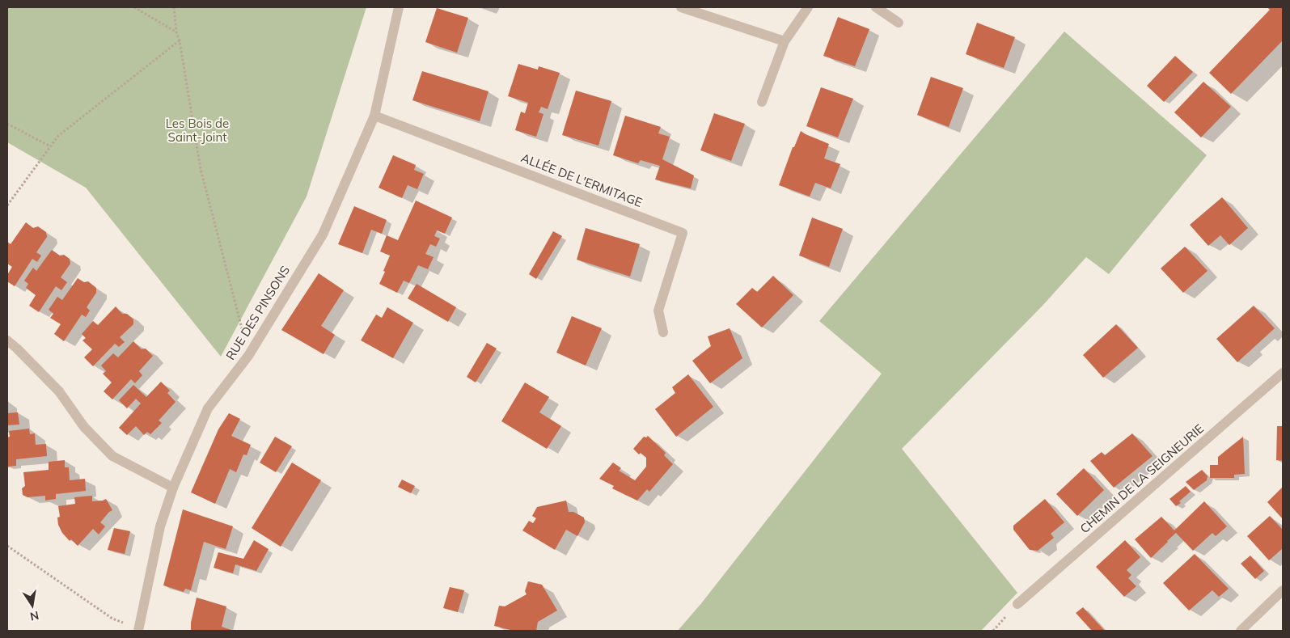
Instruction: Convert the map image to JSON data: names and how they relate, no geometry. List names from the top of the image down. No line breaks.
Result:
{"streets":{"street":["ALLÉE DE L'ERMITAGE","RUE DES PINSONS","CHEMIN DE LA SEIGNEURIE"]},"crossings":[["ALLÉE DE L'ERMITAGE","RUE DES PINSONS"]],"parks":["Les Bois de Saint-Joint"],"north":"bottom"}
